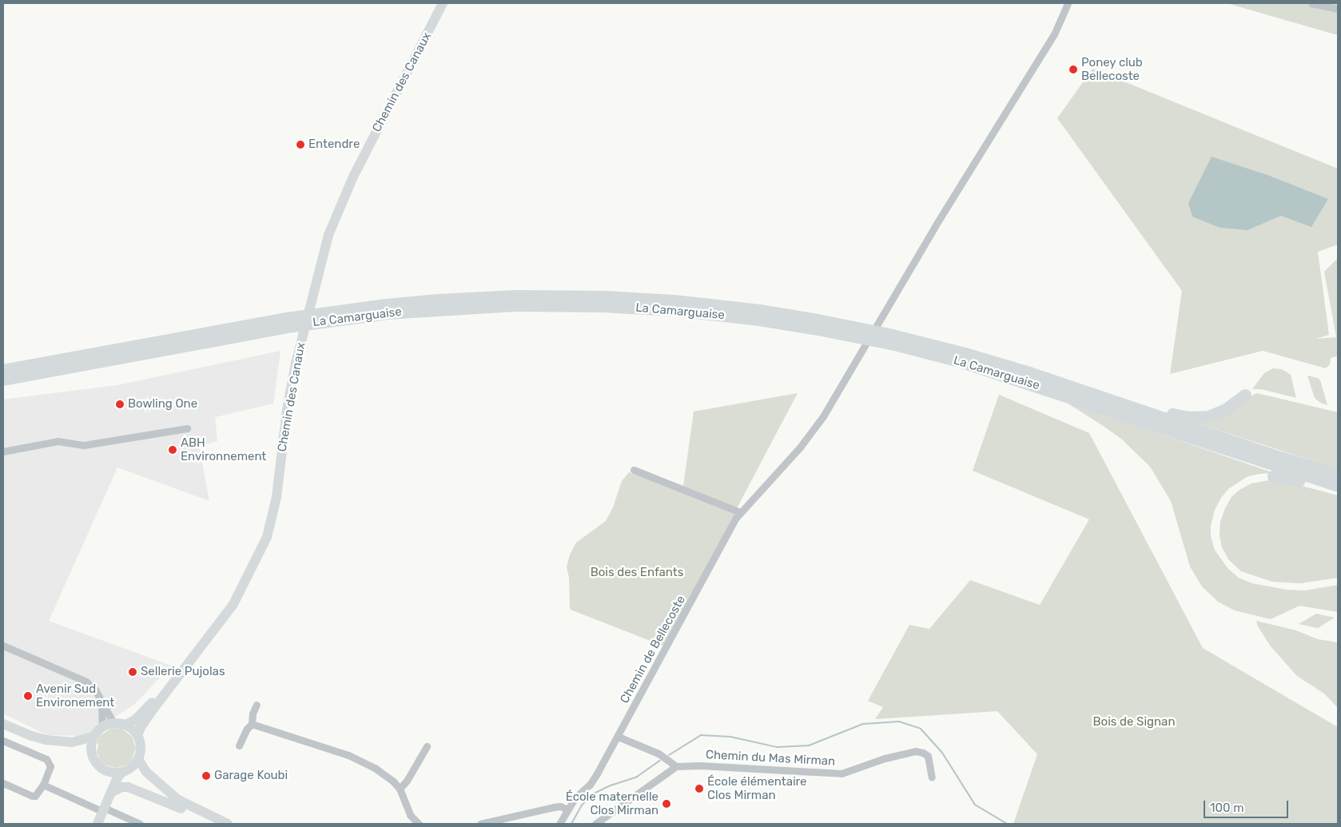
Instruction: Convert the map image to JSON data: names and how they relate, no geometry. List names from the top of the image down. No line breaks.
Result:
{"streets":{"highway":["La Camarguaise"],"main road":["Chemin des Canaux"],"street":["Chemin de Bellecoste","Chemin du Mas Mirman"]},"parks":["Bois des Enfants","Bois de Signan"],"places":["Poney club Bellecoste","Entendre","Bowling One","ABH Environnement","Sellerie Pujolas","Avenir Sud Environement","Garage Koubi","École élémentaire Clos Mirman","École maternelle Clos Mirman"],"scale_bar":"100 m"}
